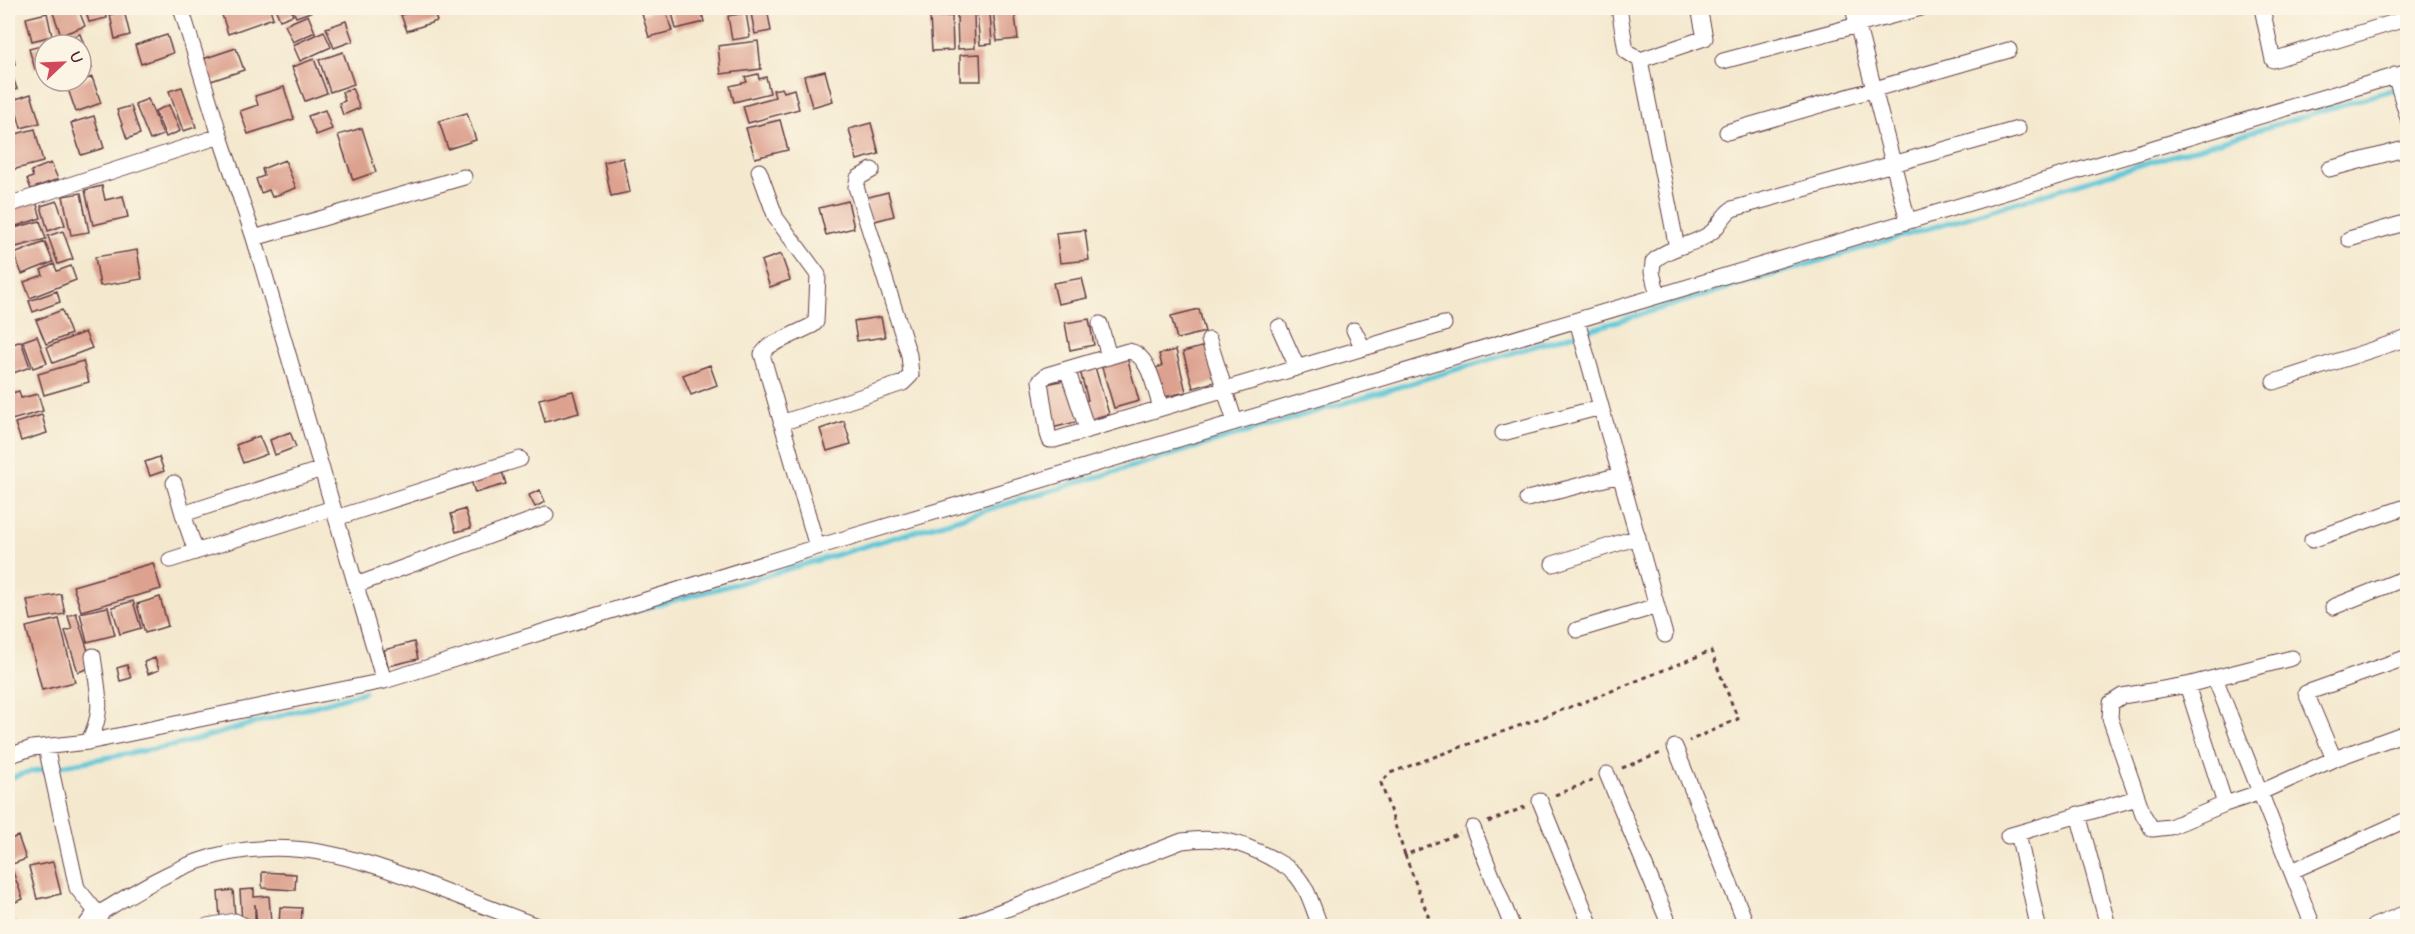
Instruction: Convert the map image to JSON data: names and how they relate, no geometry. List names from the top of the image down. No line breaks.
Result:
{"north":"top right"}
